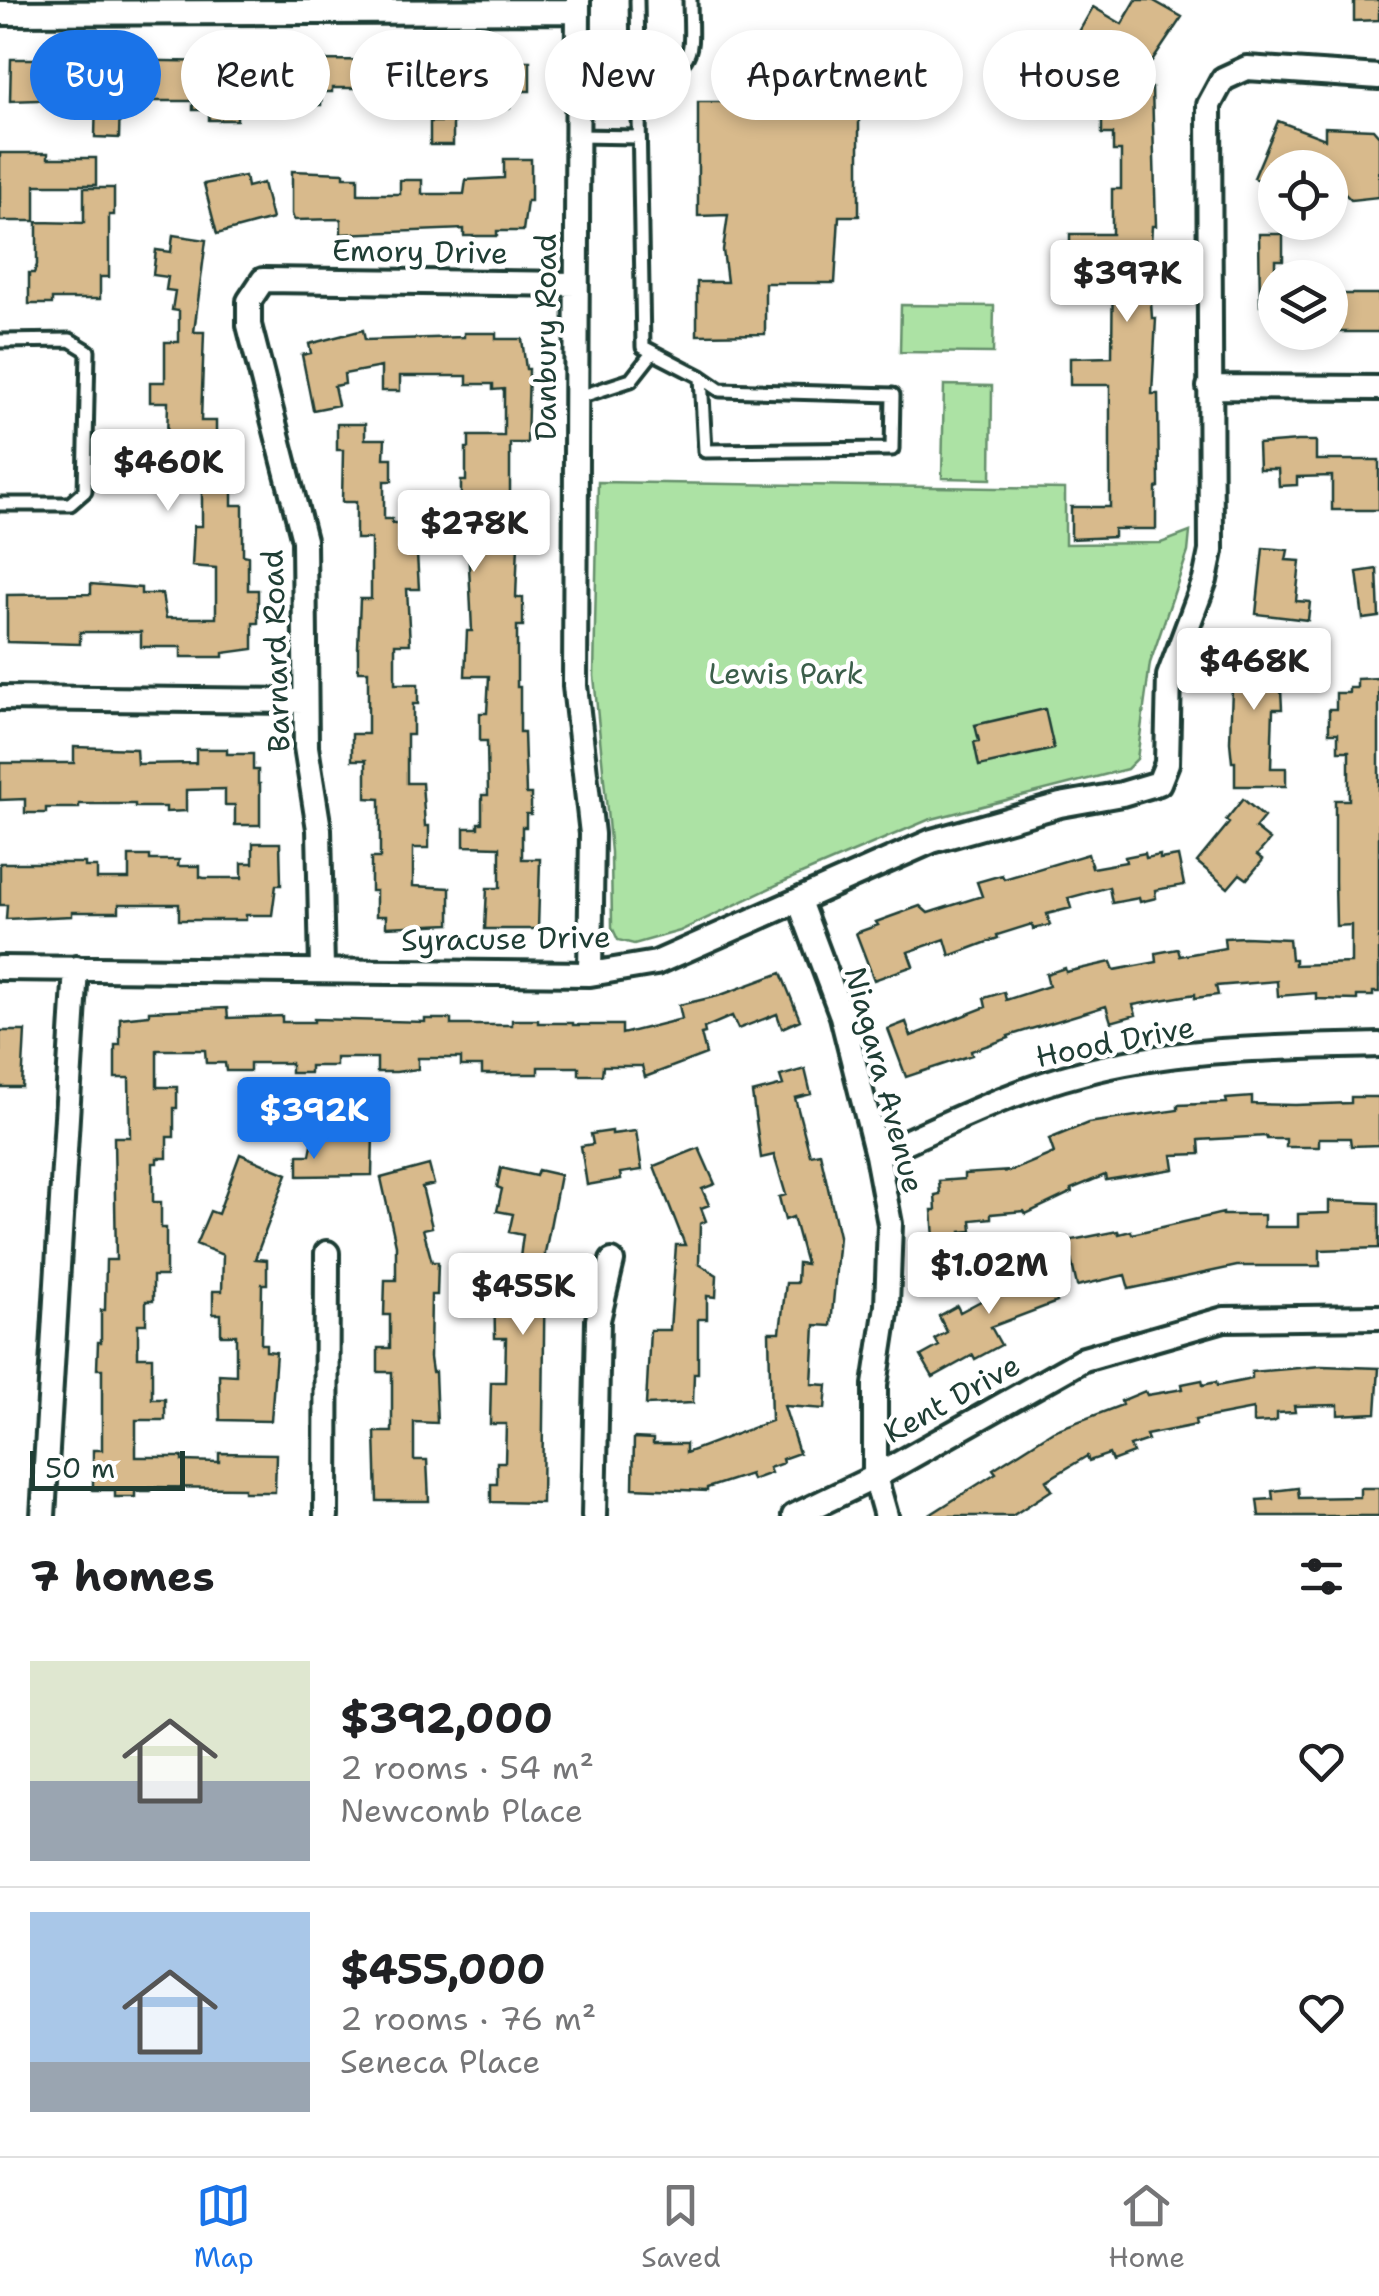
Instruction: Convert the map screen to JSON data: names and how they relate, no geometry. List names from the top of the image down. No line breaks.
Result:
{"streets":{"street":["Emory Drive","Danbury Road","Barnard Road","Syracuse Drive","Hood Drive","Niagara Avenue","Kent Drive"]},"crossings":[["Emory Drive","Danbury Road"],["Emory Drive","Barnard Road"],["Danbury Road","Syracuse Drive"],["Barnard Road","Syracuse Drive"],["Syracuse Drive","Niagara Avenue"],["Hood Drive","Niagara Avenue"],["Niagara Avenue","Kent Drive"]],"parks":["Lewis Park"],"scale_bar":"50 m","page":{"chip":["Buy","Rent","Filters","New","Apartment","House"],"price":["$397K","$460K","$278K","$468K","$392K","$1.02M","$455K"],"scale":"50 m","heading":"7 homes","list":[{"name":"$392,000","note":"2 rooms · 54 m² · Newcomb Place"},{"name":"$455,000","note":"2 rooms · 76 m² · Seneca Place"}],"tabs":["Map","Saved","Home"]}}
